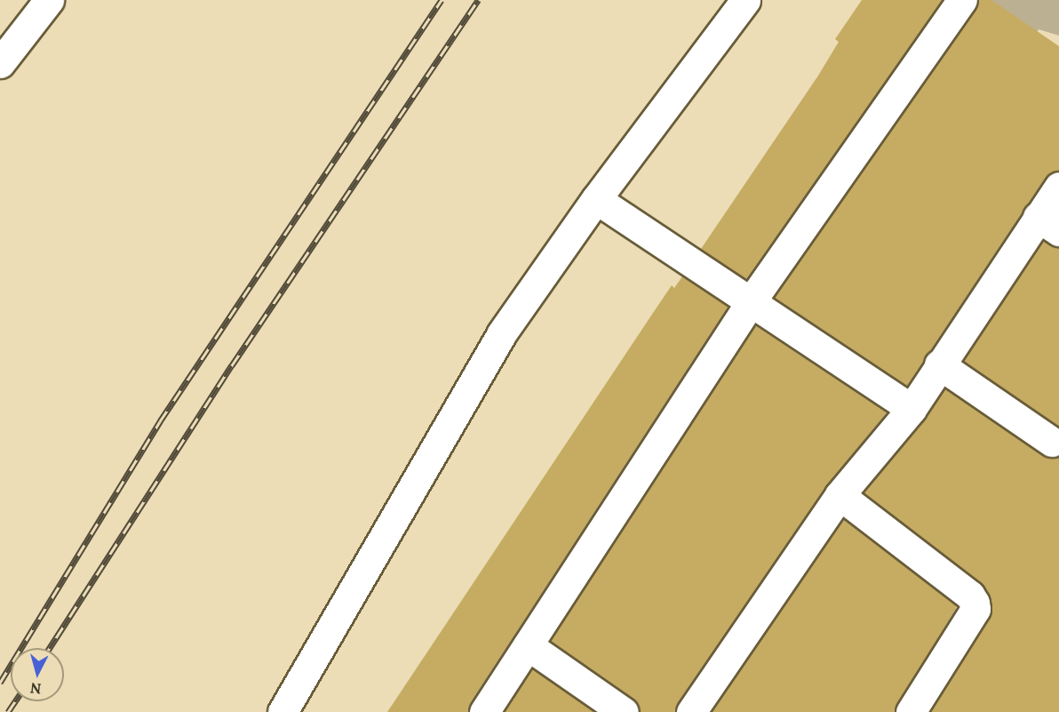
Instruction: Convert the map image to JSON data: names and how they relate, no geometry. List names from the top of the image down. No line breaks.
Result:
{"north":"bottom"}
